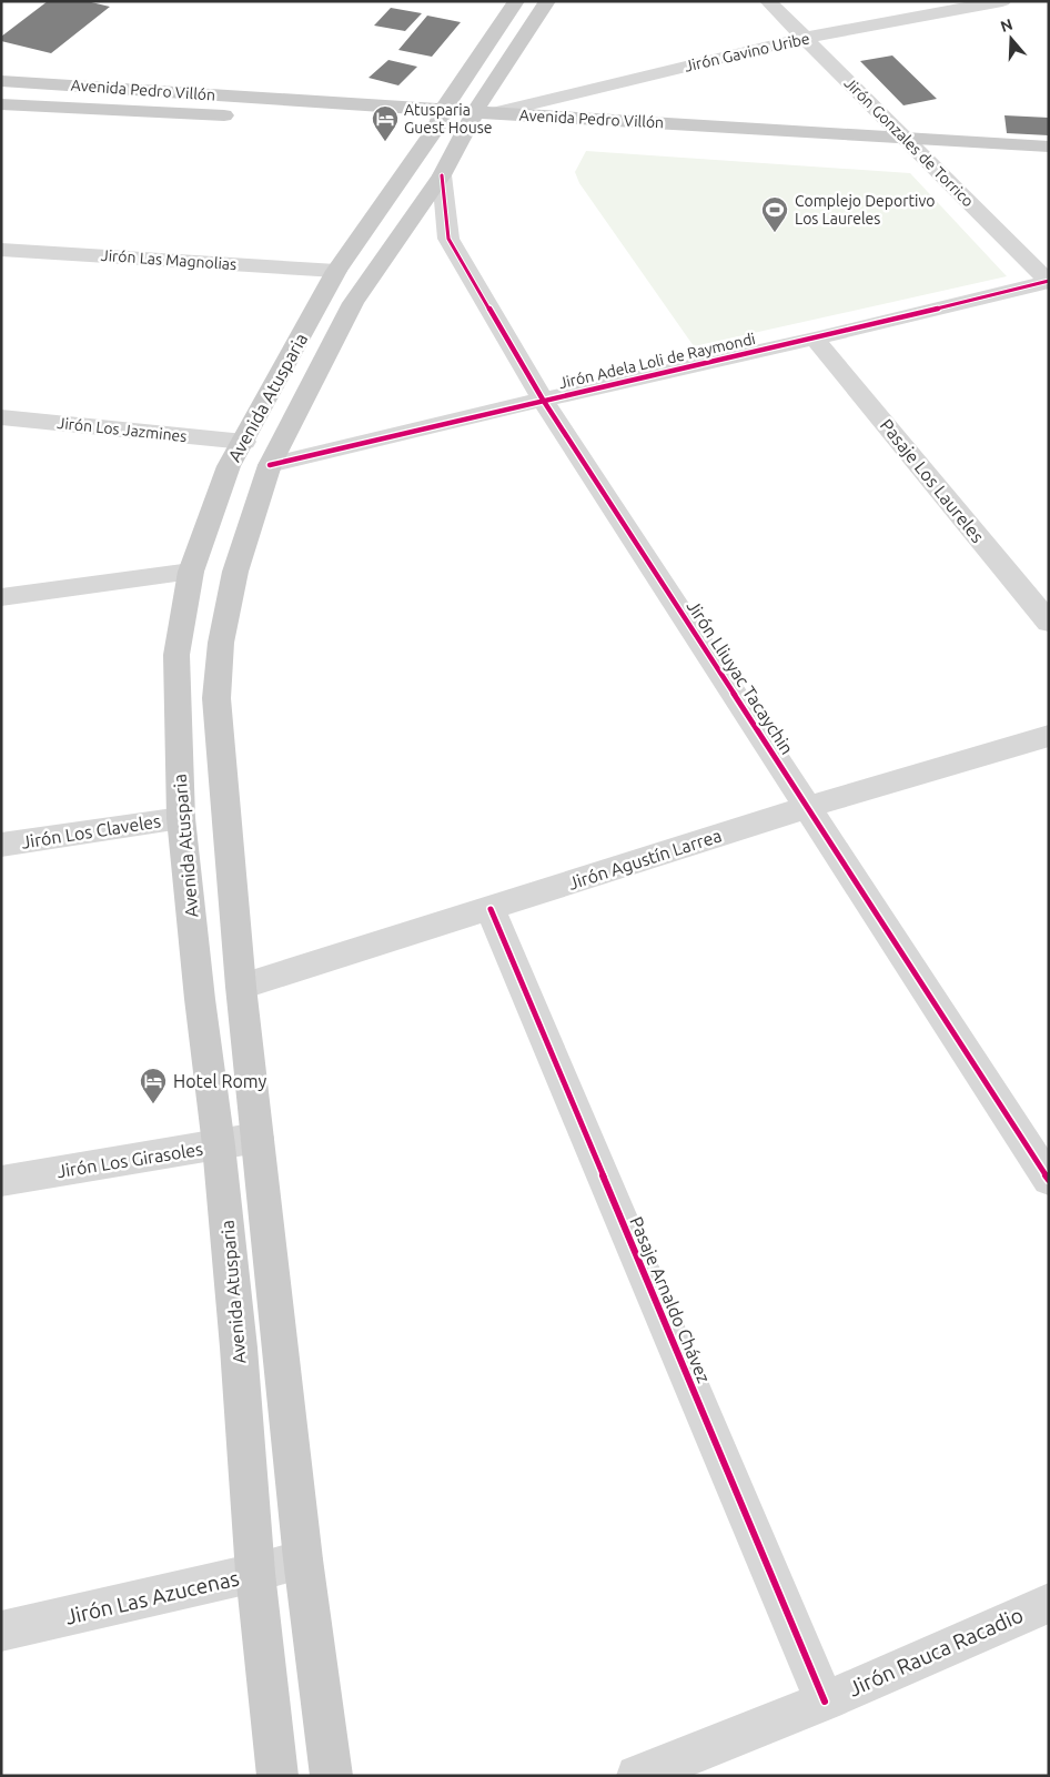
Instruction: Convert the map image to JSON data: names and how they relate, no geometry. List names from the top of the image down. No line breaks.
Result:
{"streets":{"main road":["Avenida Pedro Villón","Avenida Atusparia"],"street":["Jirón Gavino Uribe","Jirón Gonzales de Torrico","Jirón Las Magnolias","Jirón Adela Loli de Raymondi","Jirón Los Jazmines","Pasaje Los Laureles","Jirón Lliuyac Tacaychin","Jirón Los Claveles","Jirón Agustín Larrea","Jirón Los Girasoles","Pasaje Arnaldo Chávez","Jirón Las Azucenas","Jirón Rauca Racadio"]},"crossings":[["Jirón Gavino Uribe","Avenida Pedro Villón"],["Jirón Gavino Uribe","Jirón Gonzales de Torrico"],["Jirón Gavino Uribe","Avenida Atusparia"],["Avenida Pedro Villón","Jirón Gonzales de Torrico"],["Avenida Pedro Villón","Avenida Atusparia"],["Jirón Gonzales de Torrico","Jirón Adela Loli de Raymondi"],["Jirón Las Magnolias","Avenida Atusparia"],["Jirón Adela Loli de Raymondi","Avenida Atusparia"],["Jirón Adela Loli de Raymondi","Pasaje Los Laureles"],["Jirón Adela Loli de Raymondi","Jirón Lliuyac Tacaychin"],["Avenida Atusparia","Jirón Los Jazmines"],["Avenida Atusparia","Jirón Lliuyac Tacaychin"],["Avenida Atusparia","Jirón Los Claveles"],["Avenida Atusparia","Jirón Agustín Larrea"],["Avenida Atusparia","Jirón Los Girasoles"],["Avenida Atusparia","Jirón Las Azucenas"],["Jirón Lliuyac Tacaychin","Jirón Agustín Larrea"],["Jirón Agustín Larrea","Pasaje Arnaldo Chávez"],["Pasaje Arnaldo Chávez","Jirón Rauca Racadio"]],"places":{"hotel":["Atusparia Guest House","Hotel Romy"],"sports":["Complejo Deportivo Los Laureles"]},"north":"top"}
